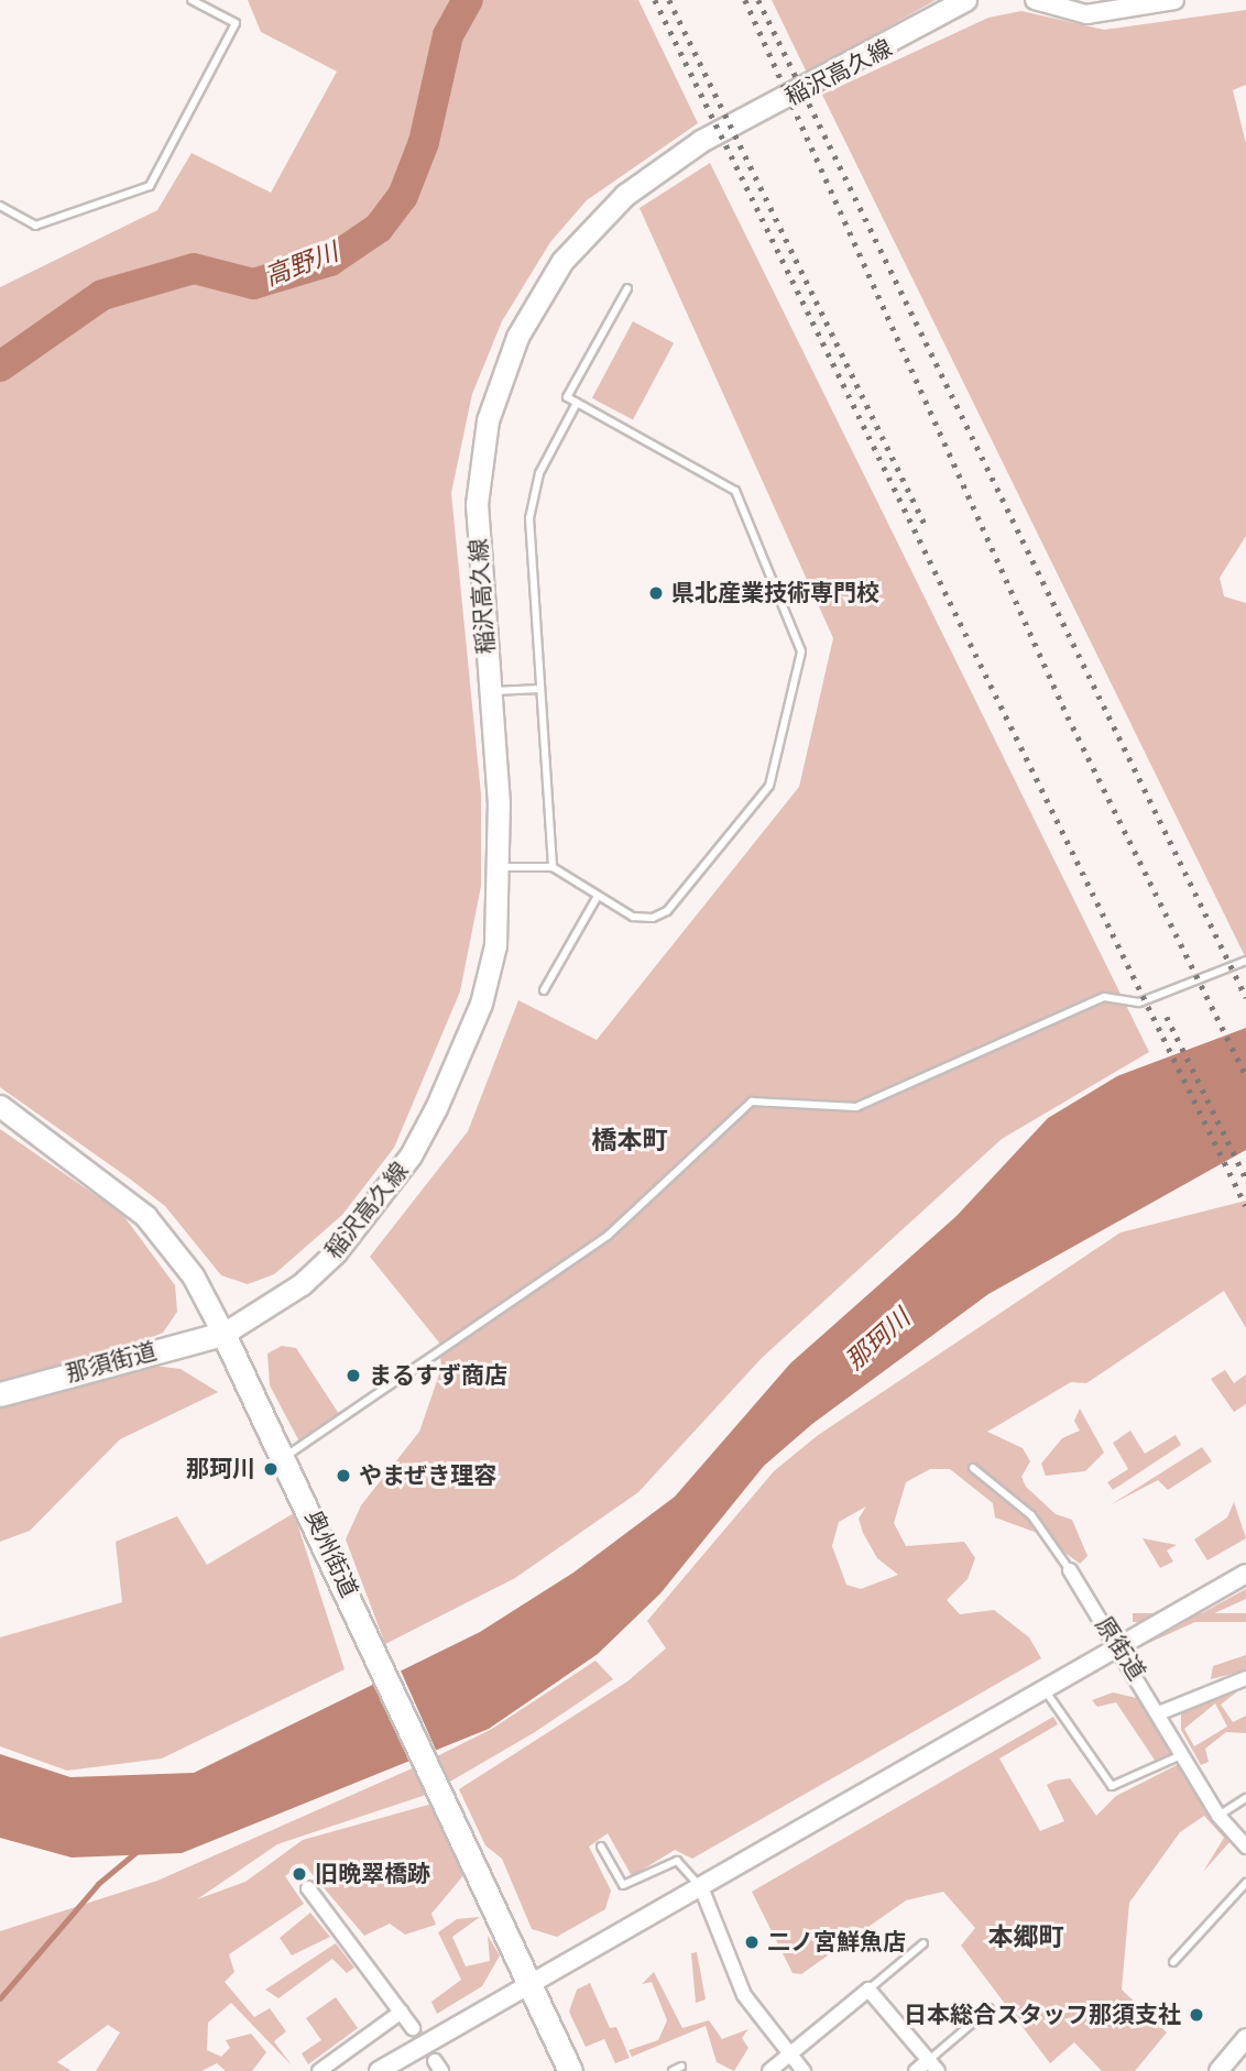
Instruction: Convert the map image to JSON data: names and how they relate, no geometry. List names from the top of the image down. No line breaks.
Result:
{"streets":{"main road":["稲沢高久線","那須街道","奥州街道"],"street":["原街道"]},"crossings":[["稲沢高久線","那須街道"],["稲沢高久線","奥州街道"],["那須街道","奥州街道"]],"districts":["橋本町","本郷町"],"water":["高野川","那珂川"],"places":["県北産業技術専門校","まるすず商店","那珂川","やまぜき理容","旧晩翠橋跡","二ノ宮鮮魚店","日本総合スタッフ那須支社"]}
